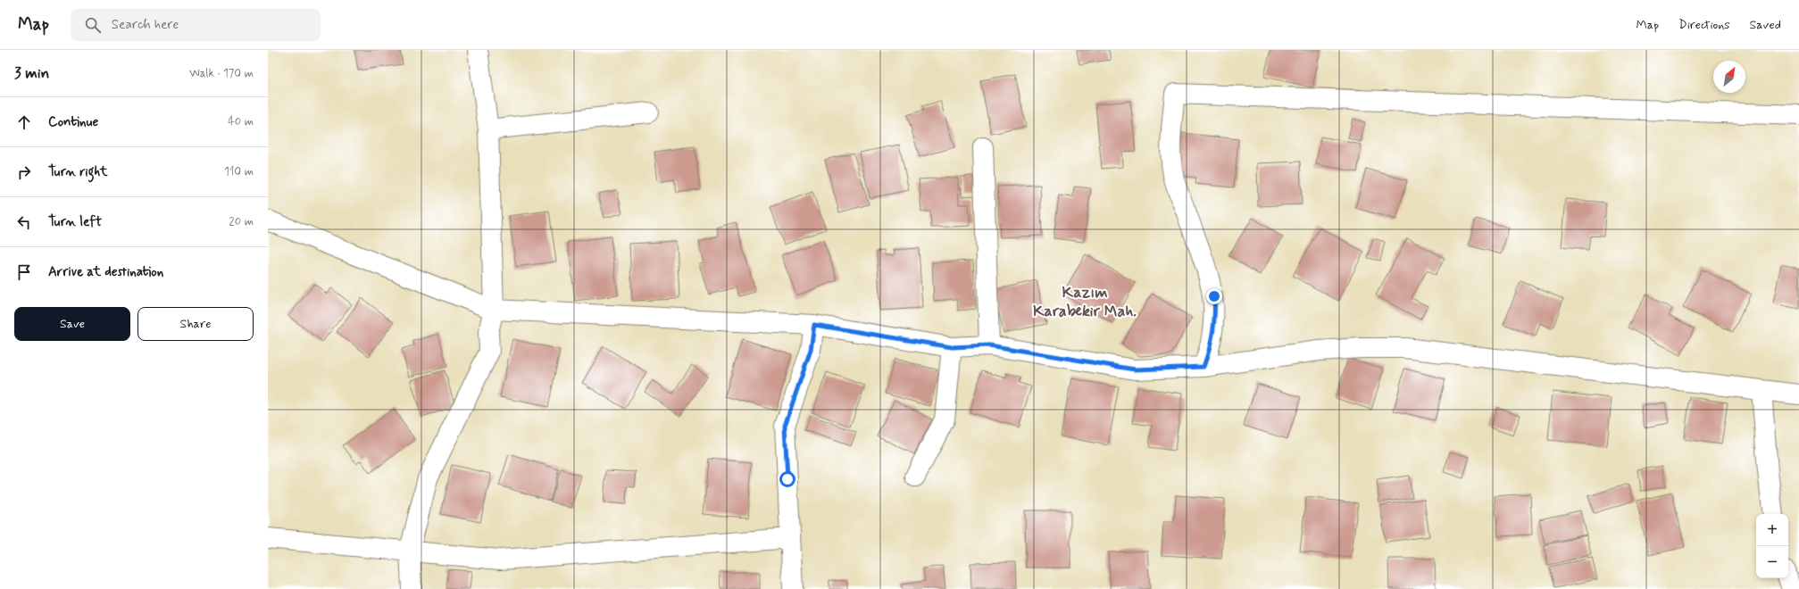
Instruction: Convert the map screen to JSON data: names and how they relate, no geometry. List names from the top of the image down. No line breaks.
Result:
{"districts":["Kazım Karabekir Mah."],"north":"top right","page":{"header":"Map","search":"Search here","nav":["Map","Directions","Saved"],"heading":["3 min","Walk · 170 m"],"list":[["Continue","40 m"],["Turn right","110 m"],["Turn left","20 m"],"Arrive at destination"],"buttons":["Save","Share"],"map_buttons":["+","−"]}}
